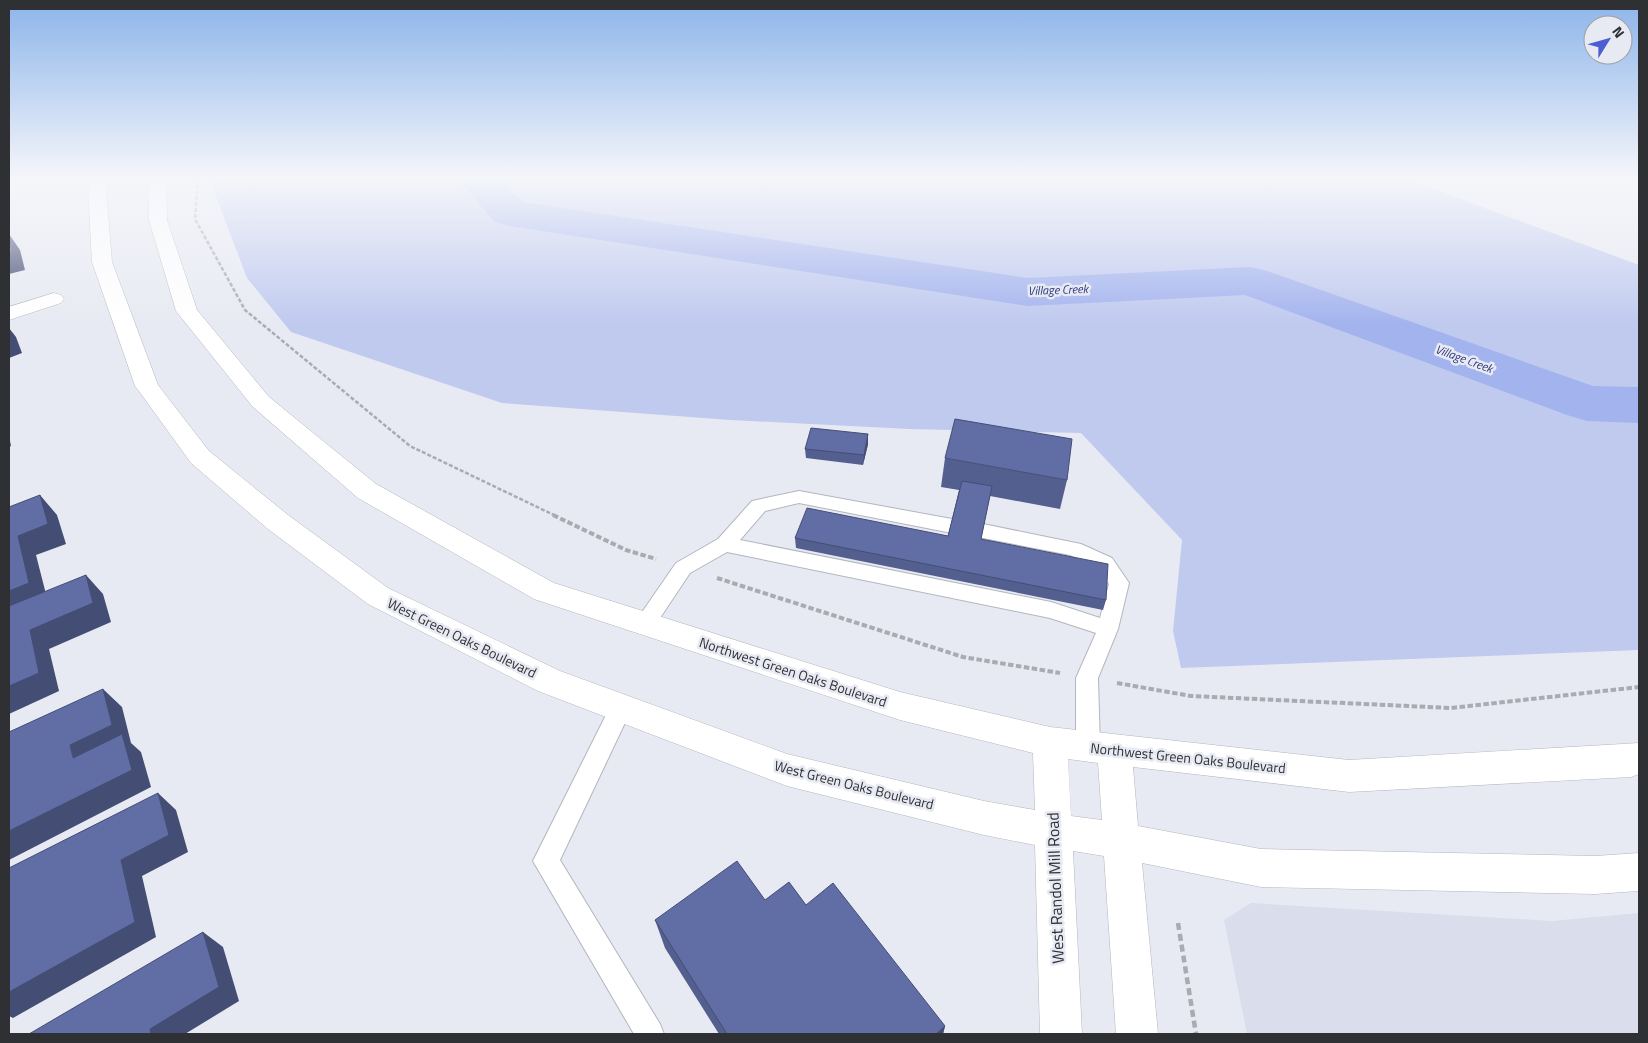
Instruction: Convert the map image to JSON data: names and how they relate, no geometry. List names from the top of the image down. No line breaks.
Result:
{"streets":{"main road":["West Green Oaks Boulevard","Northwest Green Oaks Boulevard","West Randol Mill Road"]},"crossings":[["West Green Oaks Boulevard","West Randol Mill Road"],["Northwest Green Oaks Boulevard","West Randol Mill Road"]],"water":["Village Creek"],"north":"top right"}
